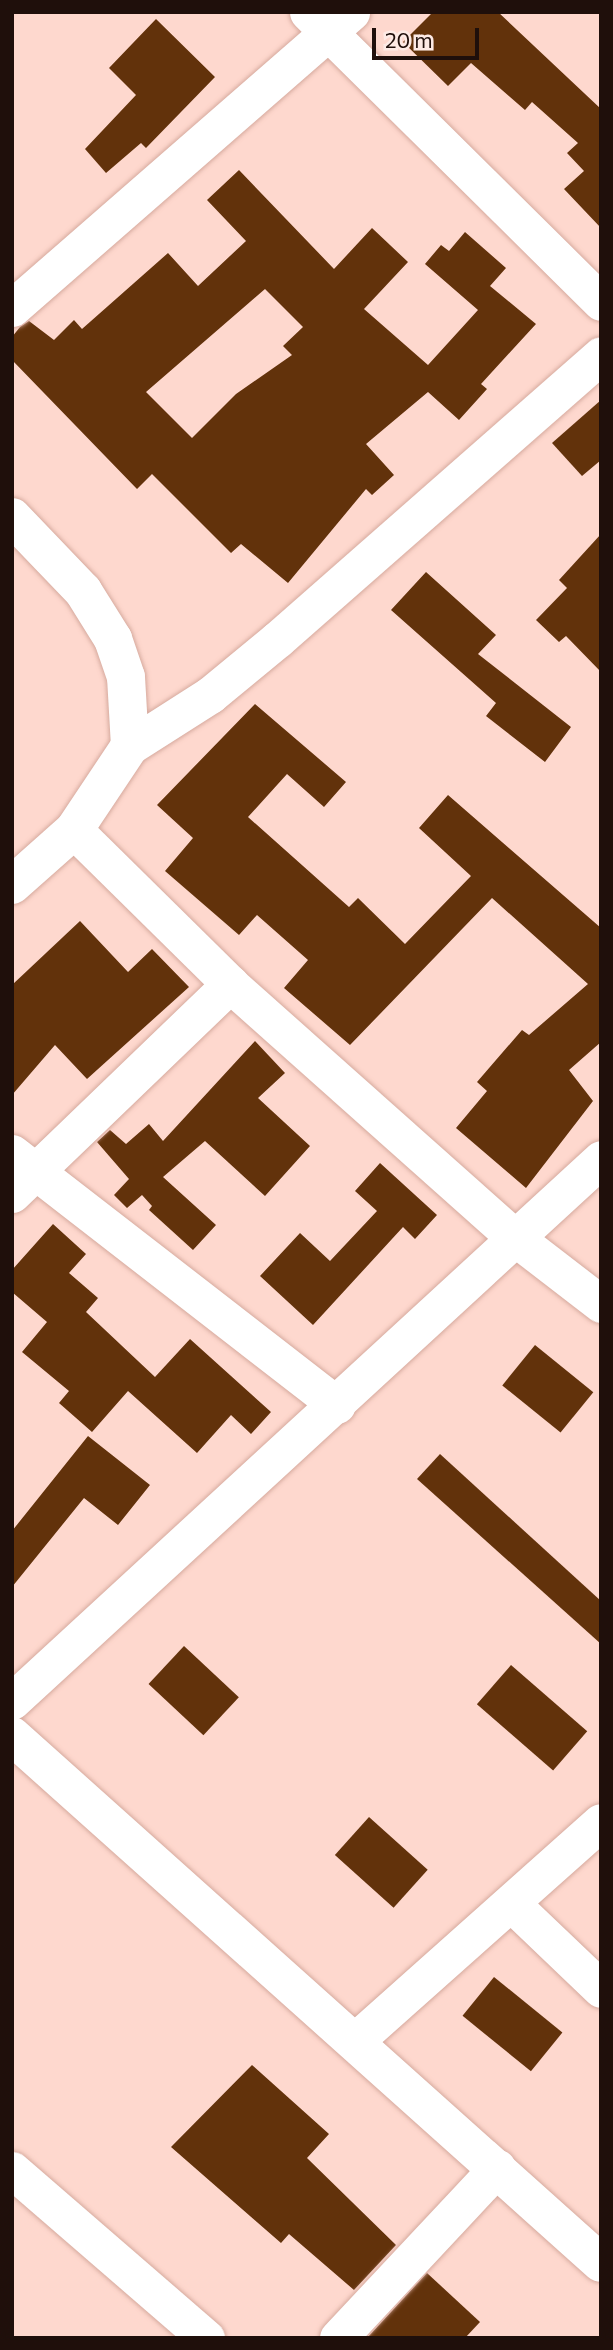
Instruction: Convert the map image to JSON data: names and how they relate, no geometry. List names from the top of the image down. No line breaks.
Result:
{"scale_bar":"20 m"}
